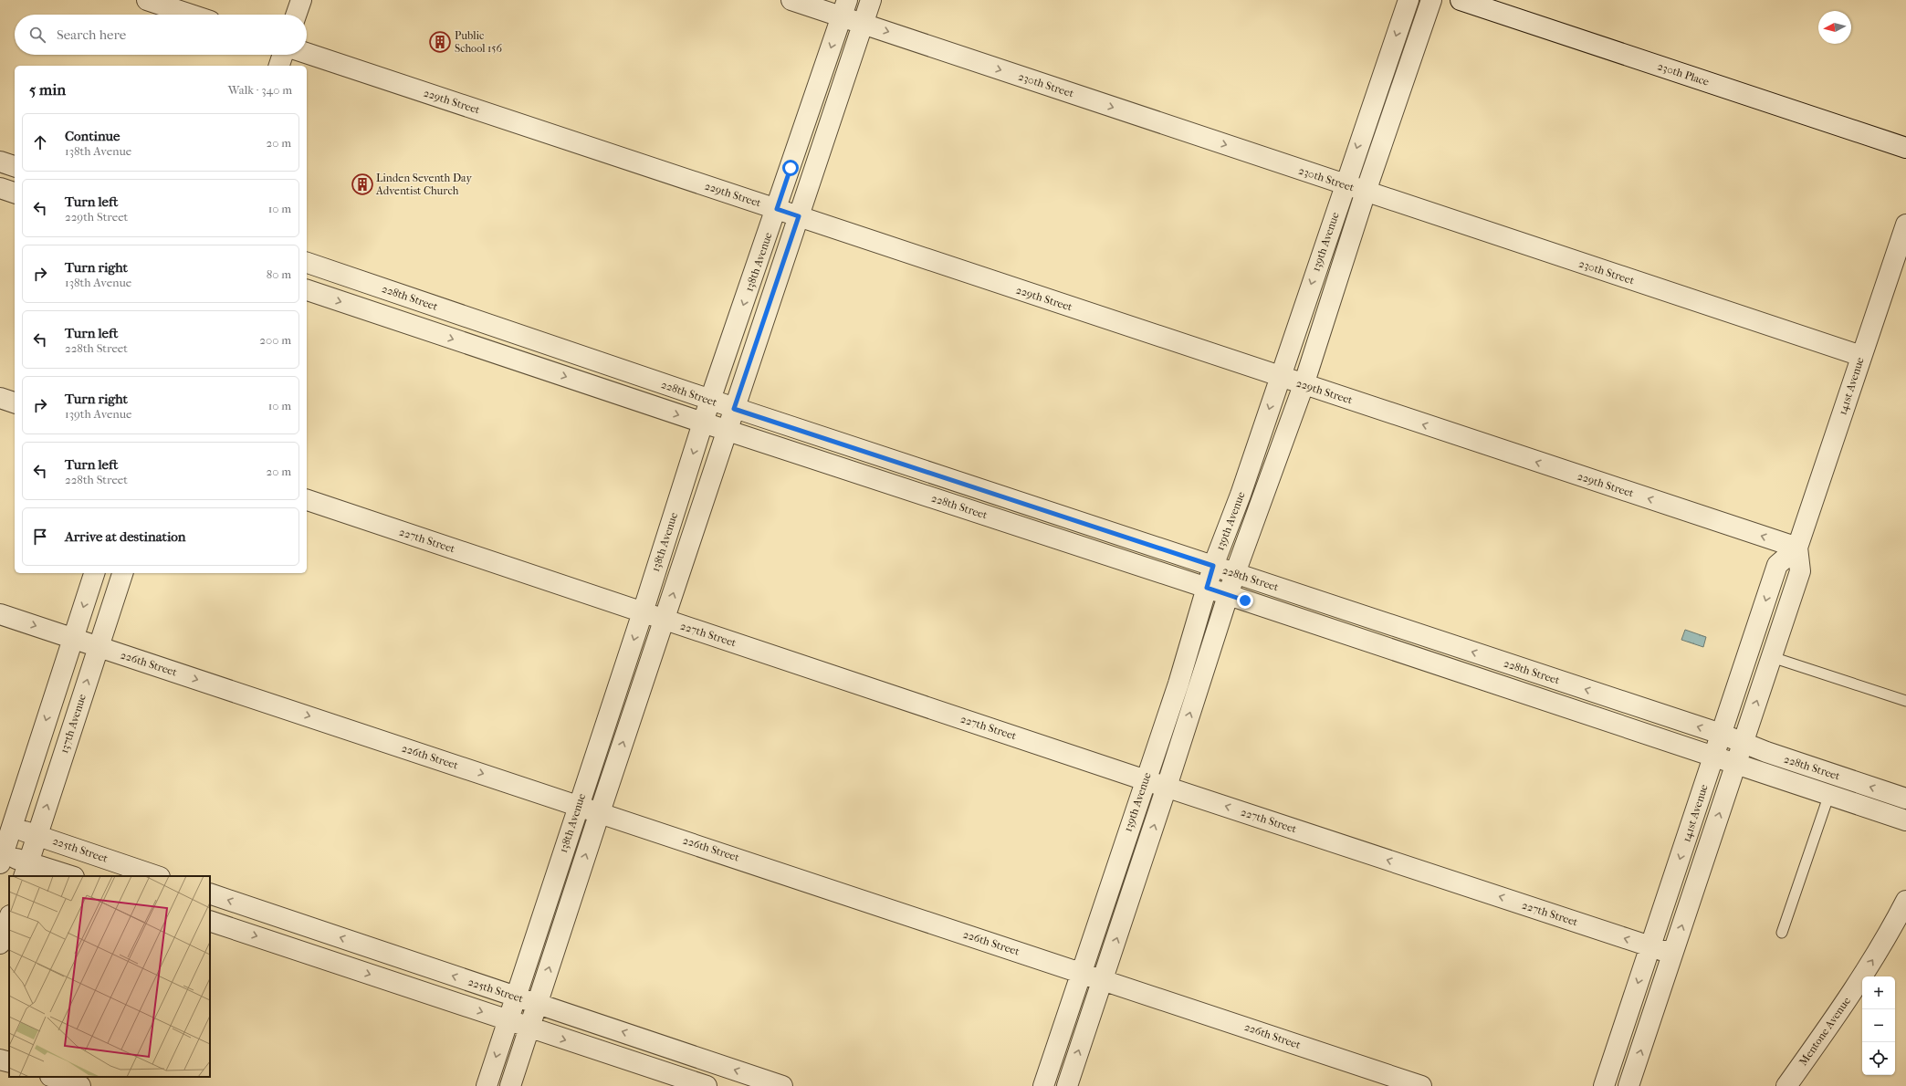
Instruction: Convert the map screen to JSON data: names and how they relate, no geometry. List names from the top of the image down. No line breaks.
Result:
{"streets":{"street":["230th Place","230th Street","229th Street","139th Avenue","138th Avenue","228th Street","141st Avenue","227th Street","226th Street","137th Avenue","225th Street","Mentone Avenue"]},"crossings":[["230th Street","139th Avenue"],["230th Street","138th Avenue"],["230th Street","141st Avenue"],["229th Street","139th Avenue"],["229th Street","138th Avenue"],["229th Street","141st Avenue"],["139th Avenue","228th Street"],["139th Avenue","227th Street"],["139th Avenue","226th Street"],["138th Avenue","228th Street"],["138th Avenue","227th Street"],["138th Avenue","226th Street"],["138th Avenue","225th Street"],["228th Street","141st Avenue"],["141st Avenue","227th Street"],["226th Street","137th Avenue"],["137th Avenue","225th Street"]],"one_way":["230th Street","227th Street","226th Street","Mentone Avenue"],"places":{"building":["Public School 156","Linden Seventh Day Adventist Church"]},"north":"left","page":{"search":"Search here","heading":["5 min","Walk · 340 m"],"list":[["Continue","138th Avenue","20 m"],["Turn left","229th Street","10 m"],["Turn right","138th Avenue","80 m"],["Turn left","228th Street","200 m"],["Turn right","139th Avenue","10 m"],["Turn left","228th Street","20 m"],"Arrive at destination"],"map_buttons":["+","−"]}}
